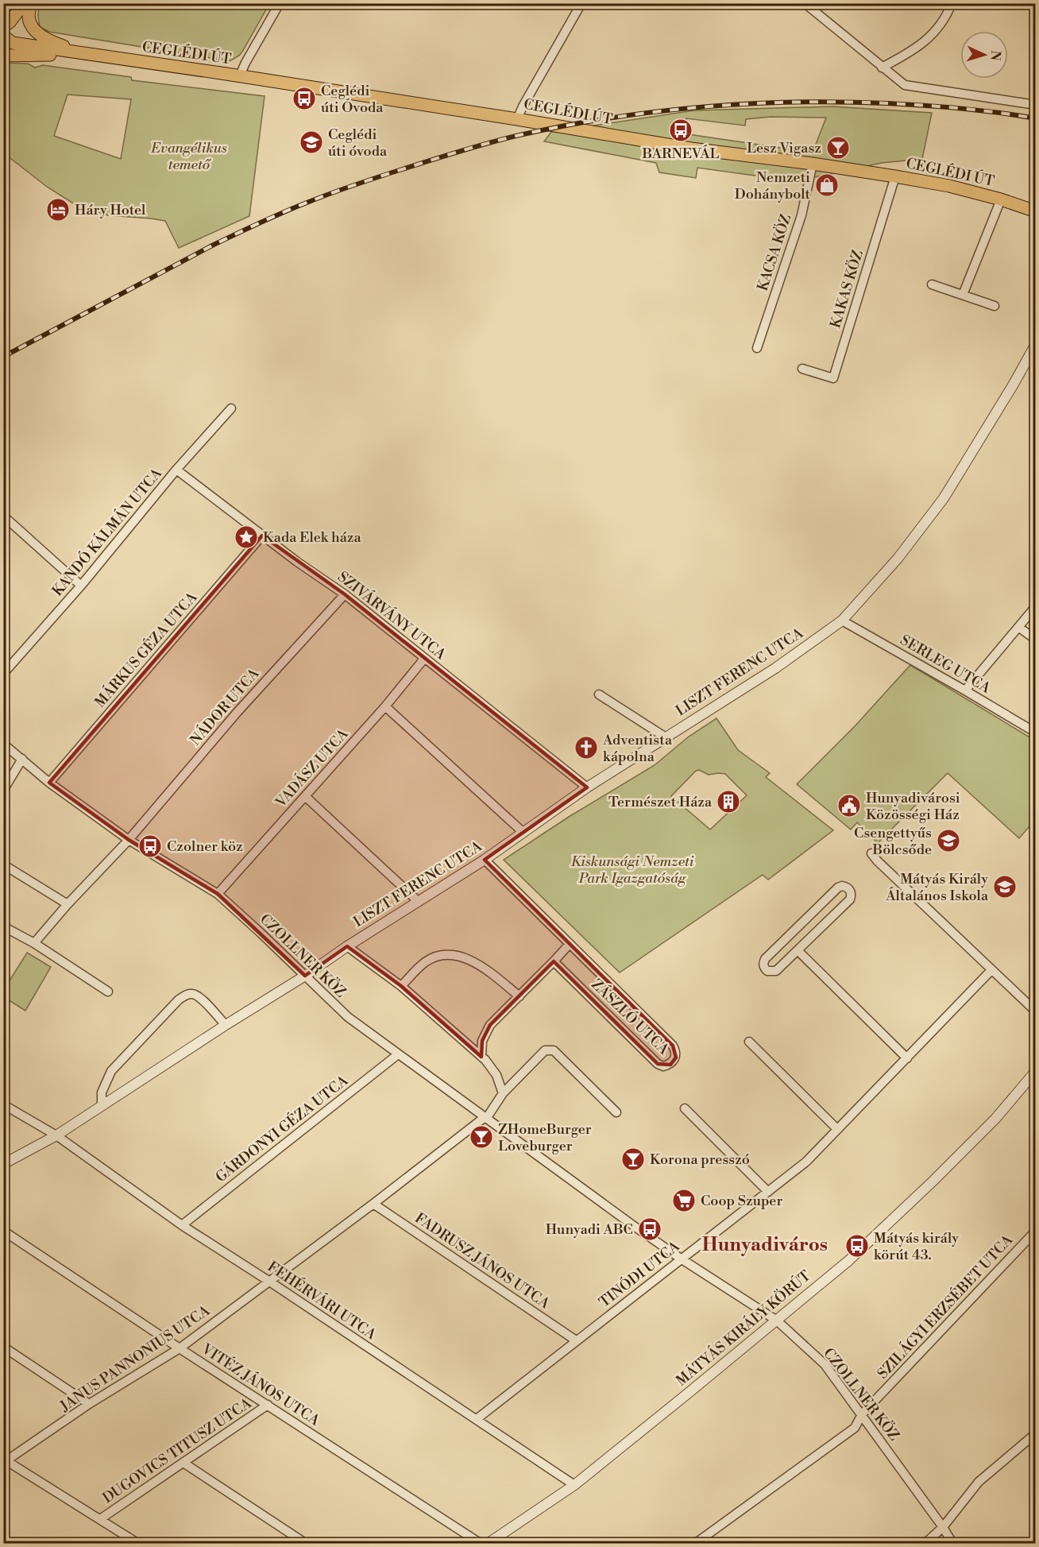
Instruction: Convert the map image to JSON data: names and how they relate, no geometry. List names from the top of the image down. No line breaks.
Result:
{"streets":{"main road":["CEGLÉDI ÚT"],"street":["KACSA KÖZ","KAKAS KÖZ","KANDÓ KÁLMÁN UTCA","SZIVÁRVÁNY UTCA","MÁRKUS GÉZA UTCA","SERLEG UTCA","LISZT FERENC UTCA","NÁDOR UTCA","VADÁSZ UTCA","CZOLLNER KÖZ","ZÁSZLÓ UTCA","GÁRDONYI GÉZA UTCA","FADRUSZ JÁNOS UTCA","TINÓDI UTCA","FEHÉRVÁRI UTCA","SZILÁGYI ERZSÉBET UTCA","MÁTYÁS KIRÁLY KÖRÚT","JANUS PANNONIUS UTCA","VITÉZ JÁNOS UTCA","DUGOVICS TITUSZ UTCA"]},"crossings":[["CEGLÉDI ÚT","KACSA KÖZ"],["CEGLÉDI ÚT","KAKAS KÖZ"],["KANDÓ KÁLMÁN UTCA","SZIVÁRVÁNY UTCA"],["SZIVÁRVÁNY UTCA","MÁRKUS GÉZA UTCA"],["SZIVÁRVÁNY UTCA","LISZT FERENC UTCA"],["SZIVÁRVÁNY UTCA","NÁDOR UTCA"],["SZIVÁRVÁNY UTCA","VADÁSZ UTCA"],["MÁRKUS GÉZA UTCA","CZOLLNER KÖZ"],["SERLEG UTCA","LISZT FERENC UTCA"],["LISZT FERENC UTCA","CZOLLNER KÖZ"],["LISZT FERENC UTCA","ZÁSZLÓ UTCA"],["LISZT FERENC UTCA","FEHÉRVÁRI UTCA"],["NÁDOR UTCA","CZOLLNER KÖZ"],["VADÁSZ UTCA","CZOLLNER KÖZ"],["CZOLLNER KÖZ","GÁRDONYI GÉZA UTCA"],["CZOLLNER KÖZ","TINÓDI UTCA"],["CZOLLNER KÖZ","SZILÁGYI ERZSÉBET UTCA"],["CZOLLNER KÖZ","MÁTYÁS KIRÁLY KÖRÚT"],["CZOLLNER KÖZ","JANUS PANNONIUS UTCA"],["GÁRDONYI GÉZA UTCA","FEHÉRVÁRI UTCA"],["FADRUSZ JÁNOS UTCA","TINÓDI UTCA"],["FADRUSZ JÁNOS UTCA","JANUS PANNONIUS UTCA"],["TINÓDI UTCA","FEHÉRVÁRI UTCA"],["FEHÉRVÁRI UTCA","MÁTYÁS KIRÁLY KÖRÚT"],["FEHÉRVÁRI UTCA","JANUS PANNONIUS UTCA"],["JANUS PANNONIUS UTCA","VITÉZ JÁNOS UTCA"],["VITÉZ JÁNOS UTCA","DUGOVICS TITUSZ UTCA"]],"districts":["Hunyadiváros"],"parks":["Evangélikus temető","Kiskunsági Nemzeti Park Igazgatóság"],"places":{"bus stop":["Ceglédi úti Óvoda","BARNEVÁL","Czolner köz","Hunyadi ABC","Mátyás király körút 43."],"school or university":["Ceglédi úti óvoda","Csengettyűs Bölcsőde","Mátyás Király Általános Iskola"],"bar":["Lesz Vigasz","ZHomeBurger Loveburger","Korona presszó"],"shop":["Nemzeti Dohánybolt"],"hotel":["Háry Hotel"],"place":["Kada Elek háza"],"church":["Adventista kápolna"],"building":["Természet Háza"],"public building":["Hunyadivárosi Közösségi Ház"],"supermarket":["Coop Szuper"]},"north":"right"}
